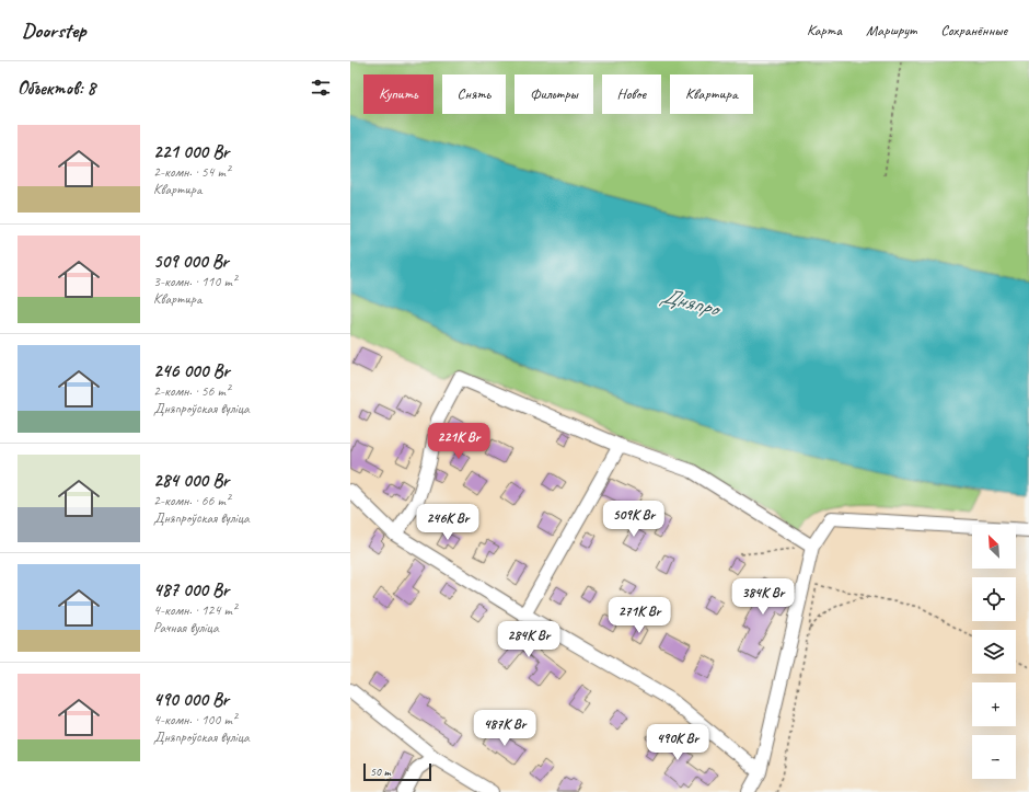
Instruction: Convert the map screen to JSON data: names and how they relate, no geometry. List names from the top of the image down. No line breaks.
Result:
{"water":["Дняпро"],"scale_bar":"50 m","north":"top left","page":{"header":"Doorstep","nav":["Карта","Маршрут","Сохранённые"],"heading":"Объектов: 8","chip":["Купить","Снять","Фильтры","Новое","Квартира"],"list":[{"name":"221 000 Br","note":"2-комн. · 54 m² · Квартира"},{"name":"509 000 Br","note":"3-комн. · 110 m² · Квартира"},{"name":"246 000 Br","note":"2-комн. · 56 m² · Дняпроўская вуліца"},{"name":"284 000 Br","note":"2-комн. · 66 m² · Дняпроўская вуліца"},{"name":"487 000 Br","note":"4-комн. · 124 m² · Рачная вуліца"},{"name":"490 000 Br","note":"4-комн. · 100 m² · Дняпроўская вуліца"}],"price":["221K Br","509K Br","246K Br","384K Br","271K Br","284K Br","487K Br","490K Br"],"map_buttons":["+","−"],"scale":"50 m"}}
